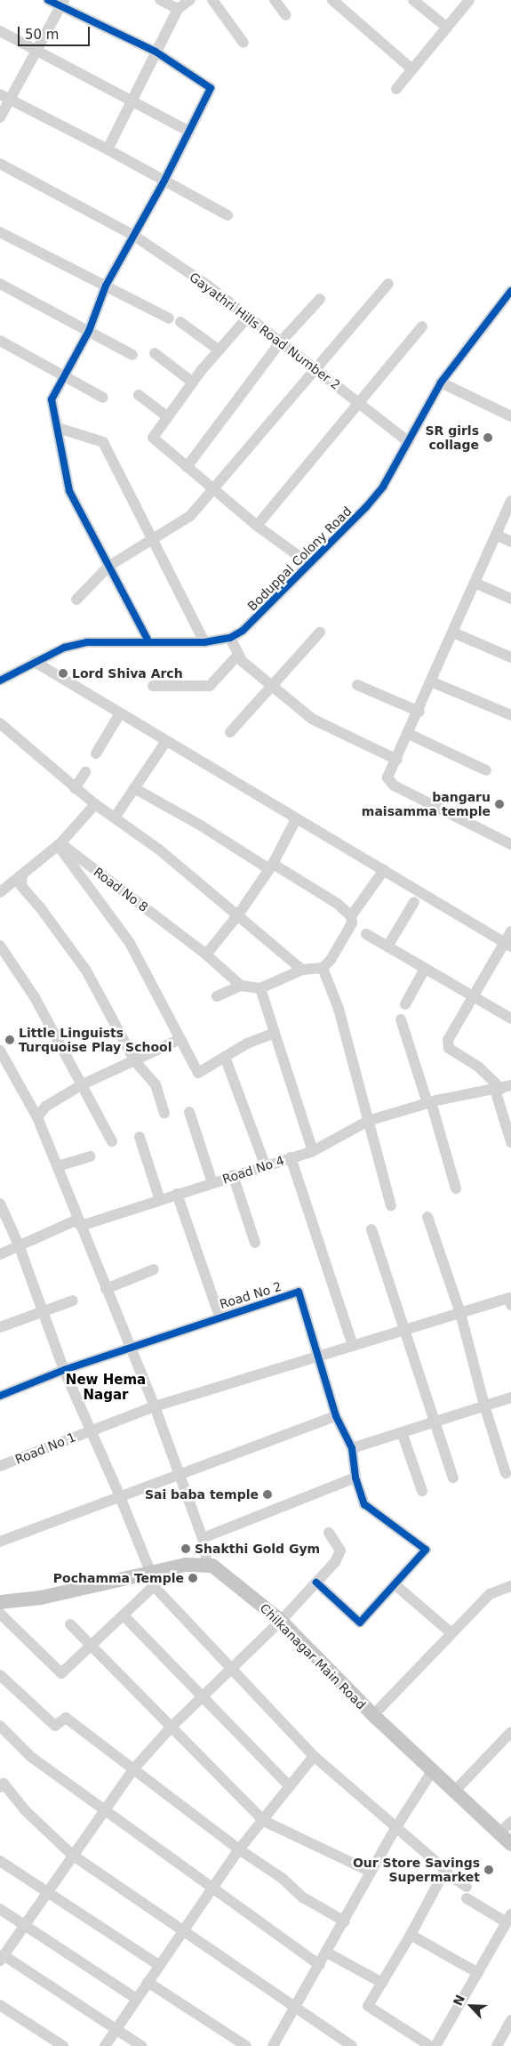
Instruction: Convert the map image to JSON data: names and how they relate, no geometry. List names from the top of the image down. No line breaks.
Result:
{"streets":{"main road":["Chilkanagar Main Road"],"street":["Gayathri Hills Road Number 2","Boduppal Colony Road","Road No 8","Road No 4","Road No 2","Road No 1"]},"crossings":[["Gayathri Hills Road Number 2","Boduppal Colony Road"],["Road No 2","Road No 1"]],"districts":["New Hema Nagar"],"places":["SR girls collage","Lord Shiva Arch","bangaru maisamma temple","Little Linguists Turquoise Play School","Sai baba temple","Shakthi Gold Gym","Pochamma Temple","Our Store Savings Supermarket"],"scale_bar":"50 m","north":"top left"}
